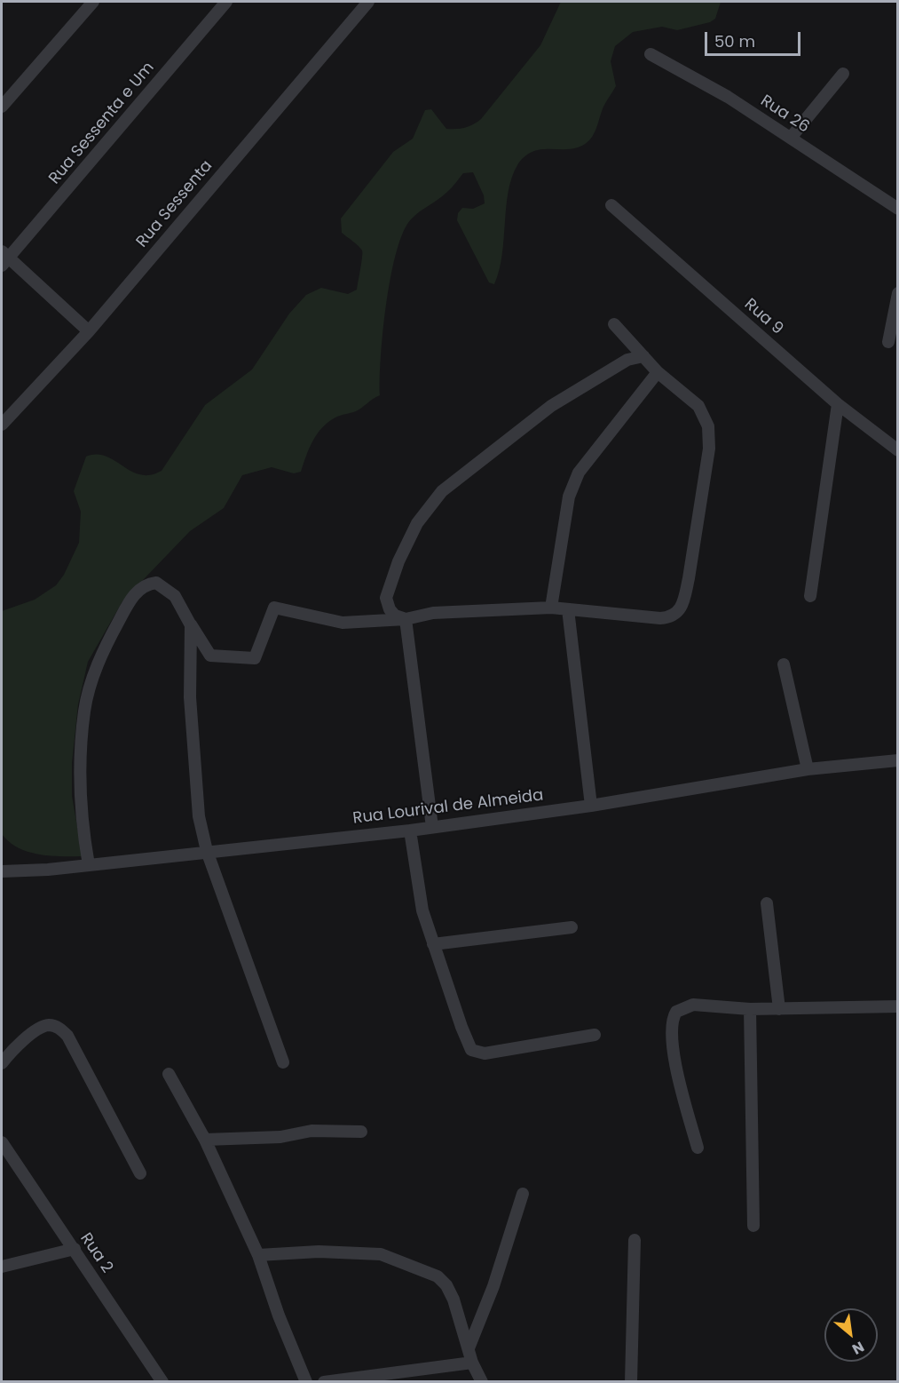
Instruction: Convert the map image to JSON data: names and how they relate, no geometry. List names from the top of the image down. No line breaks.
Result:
{"streets":{"street":["Rua 26","Rua Sessenta e Um","Rua Sessenta","Rua 9","Rua Lourival de Almeida","Rua 2"]},"scale_bar":"50 m","north":"bottom right"}
